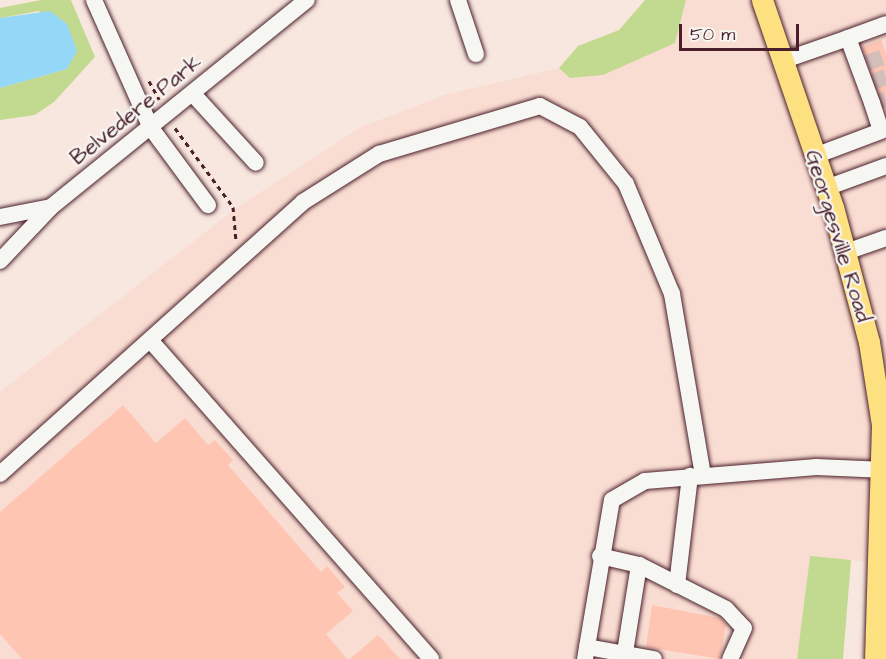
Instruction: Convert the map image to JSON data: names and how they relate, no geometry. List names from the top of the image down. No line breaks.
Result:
{"streets":{"main road":["Georgesville Road"],"street":["Belvedere Park"]},"scale_bar":"50 m"}
